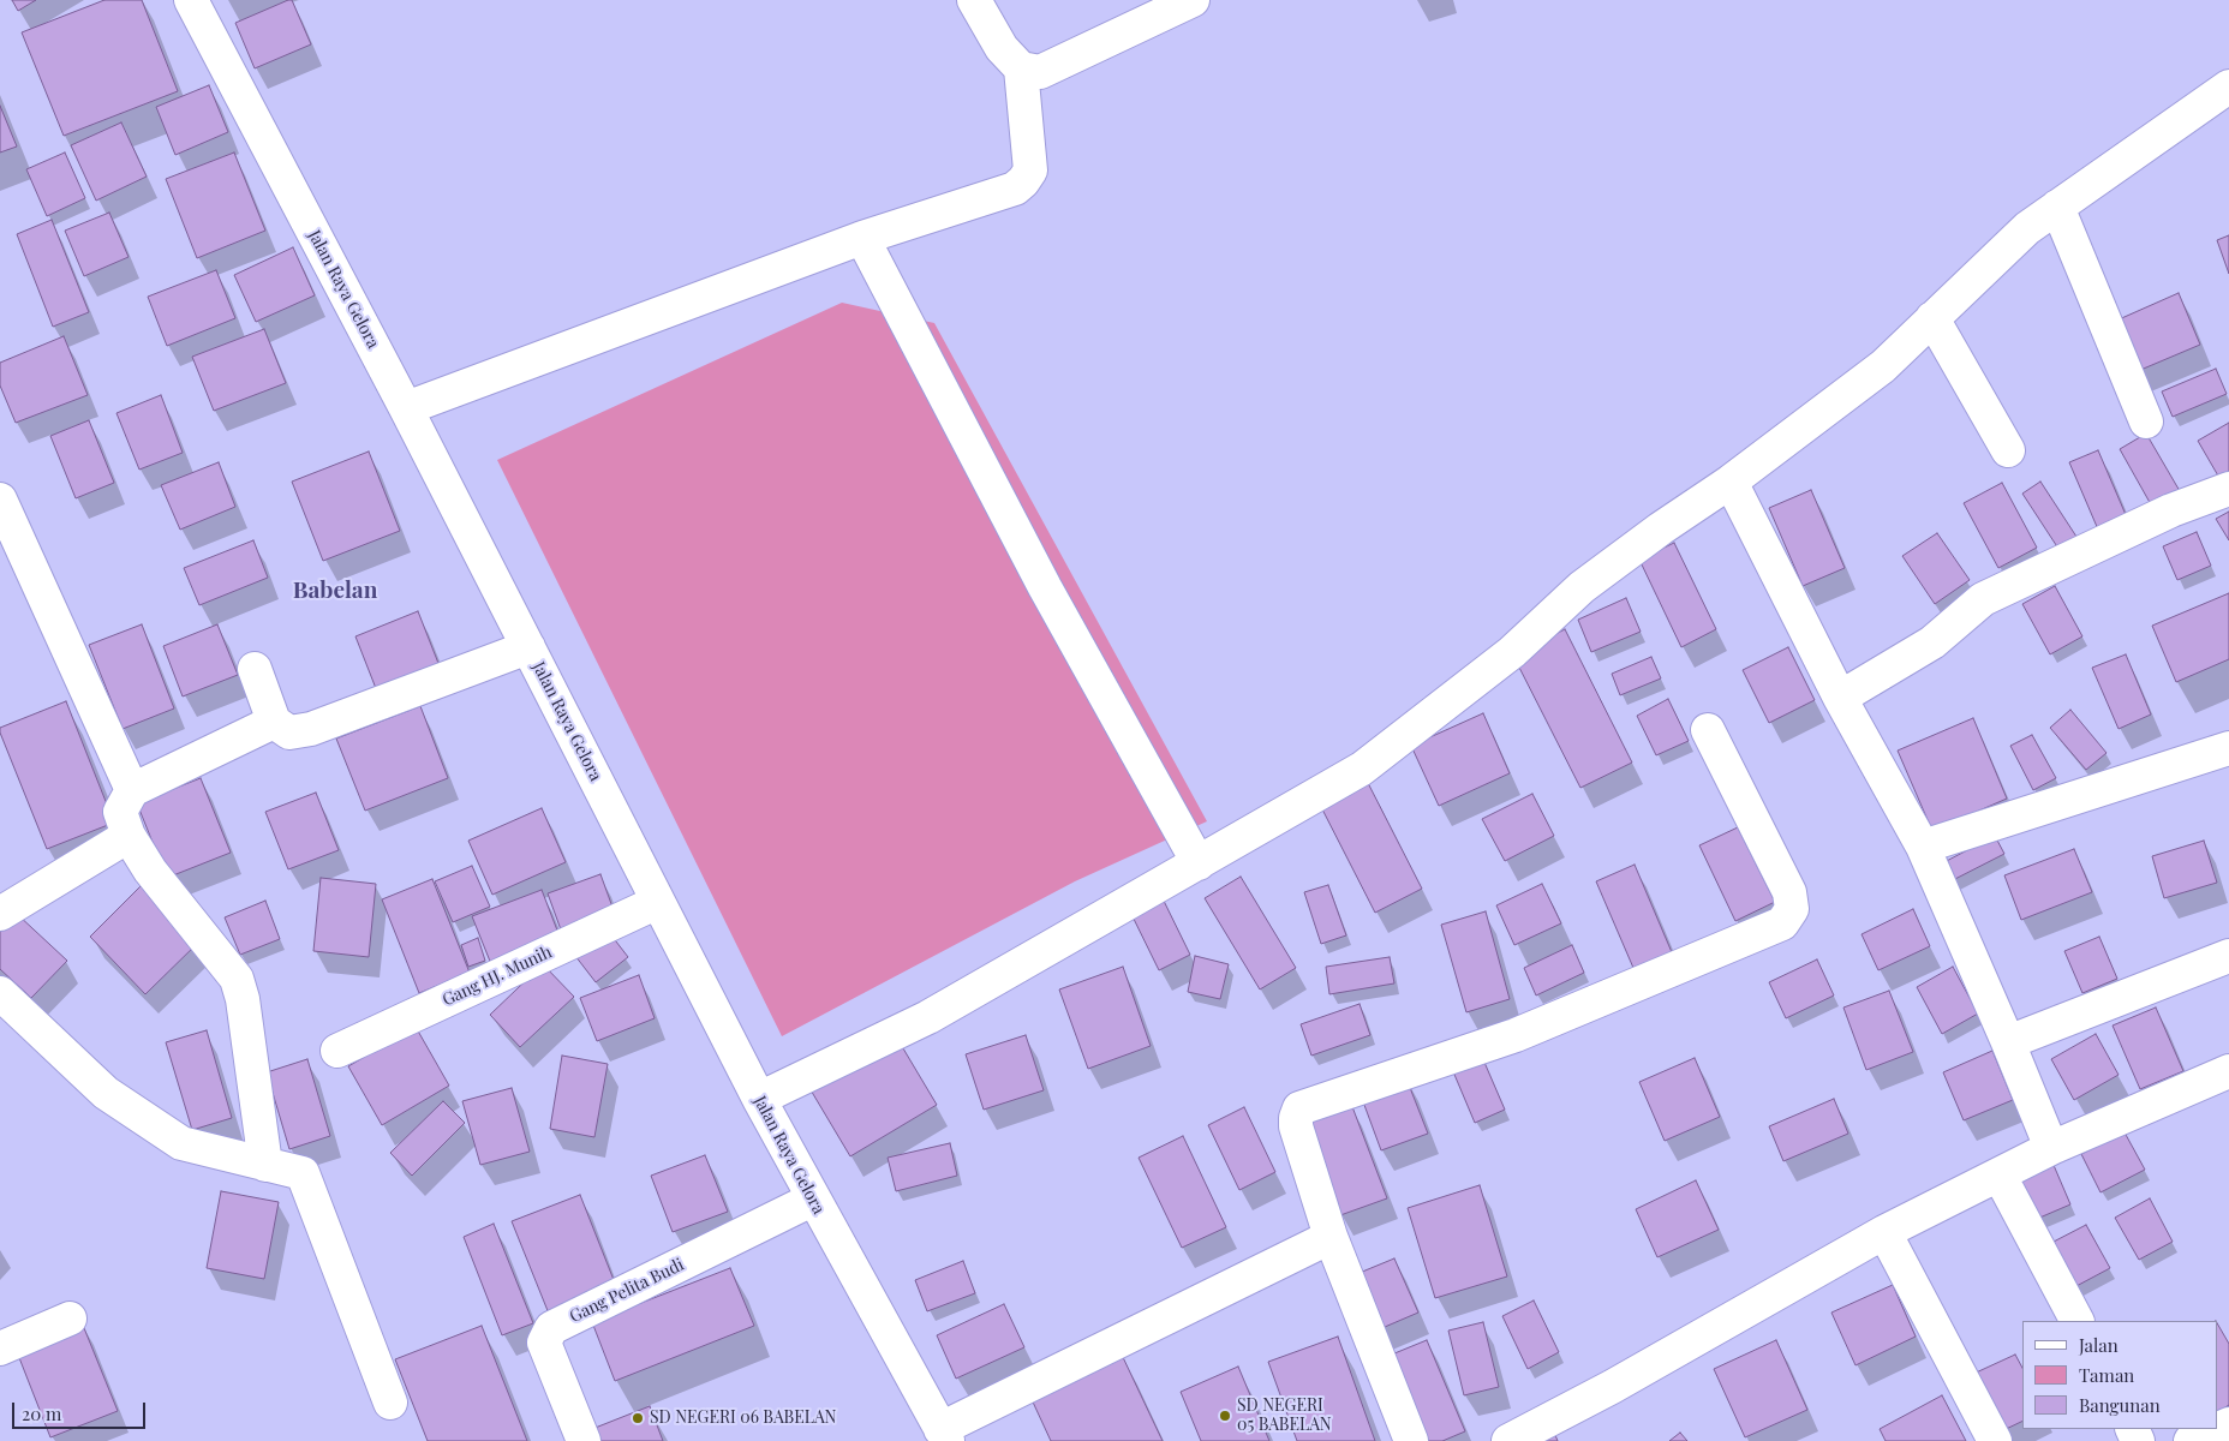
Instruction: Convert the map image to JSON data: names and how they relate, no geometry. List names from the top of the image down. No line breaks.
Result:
{"streets":{"street":["Jalan Raya Gelora","Gang HJ. Munih","Gang Pelita Budi"]},"crossings":[["Jalan Raya Gelora","Gang HJ. Munih"],["Jalan Raya Gelora","Gang Pelita Budi"]],"districts":["Babelan"],"places":["SD NEGERI 05 BABELAN","SD NEGERI 06 BABELAN"],"legend":["Jalan","Taman","Bangunan"],"scale_bar":"20 m"}
